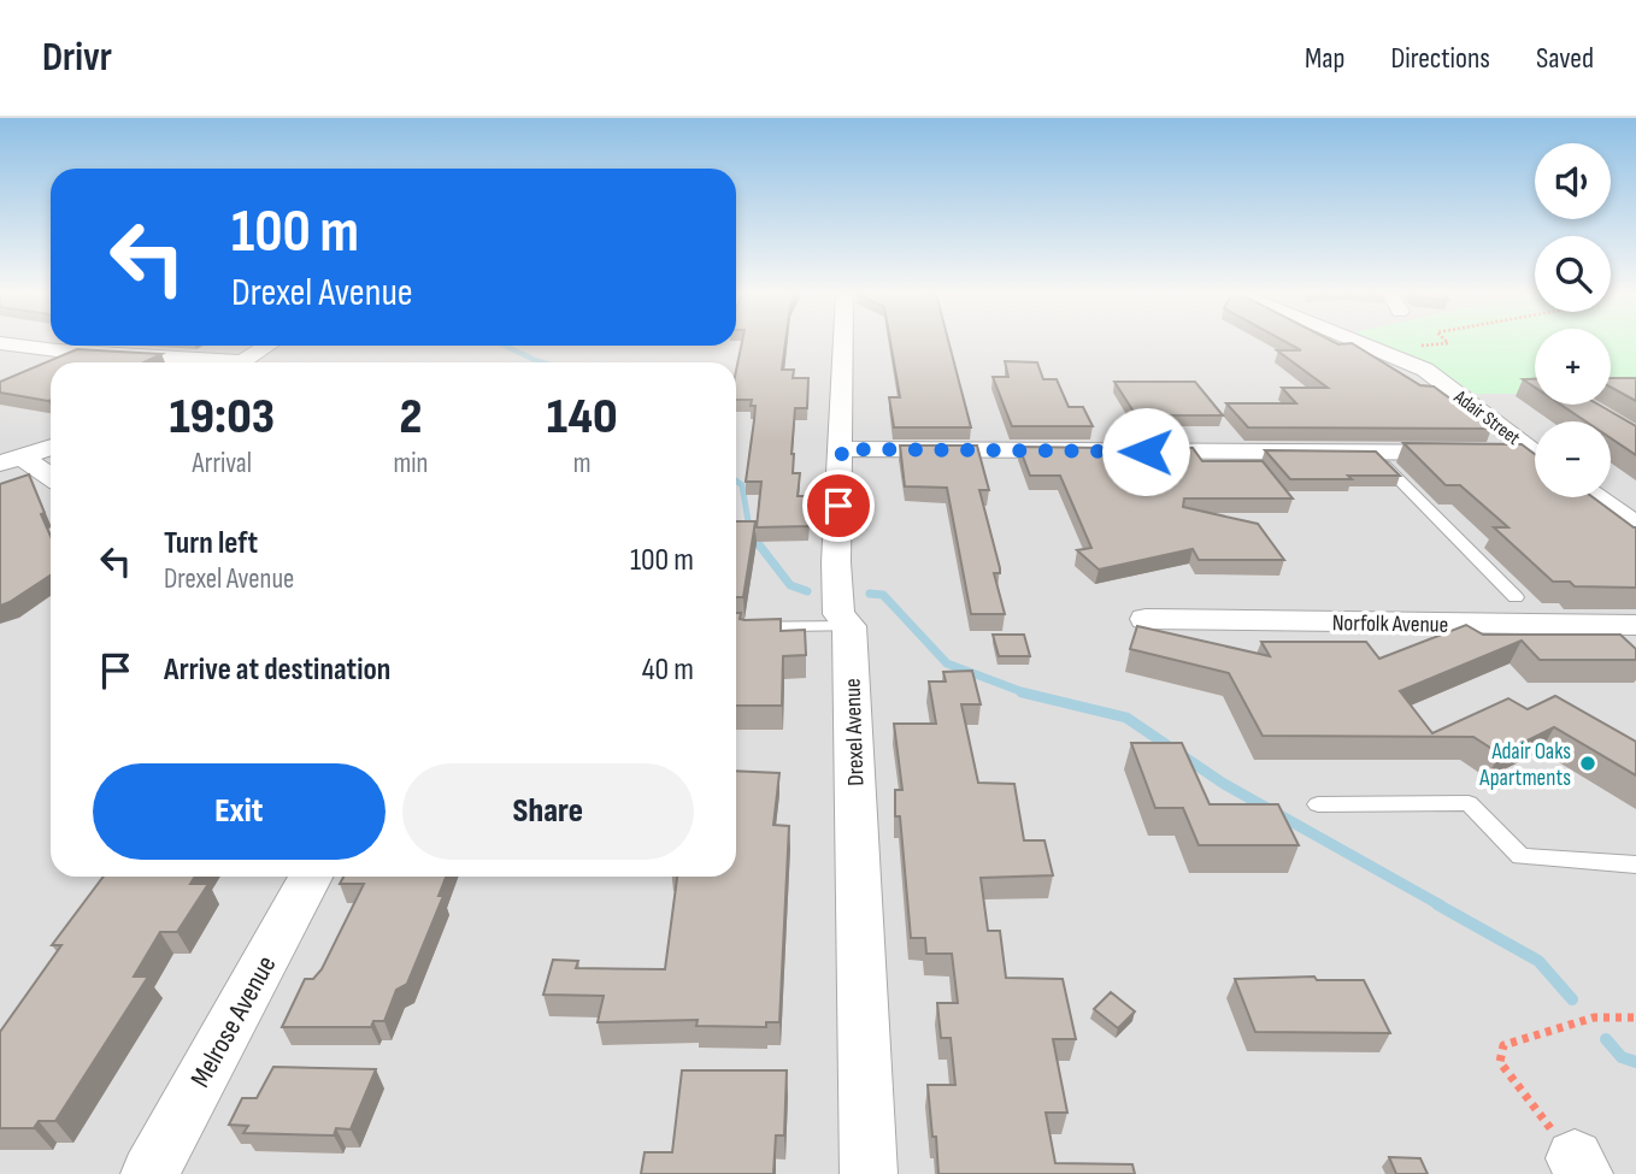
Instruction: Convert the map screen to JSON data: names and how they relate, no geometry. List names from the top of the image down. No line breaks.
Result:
{"streets":{"street":["Adair Street","Norfolk Avenue","Drexel Avenue","Melrose Avenue"]},"places":["Adair Oaks Apartments"],"page":{"header":"Drivr","nav":["Map","Directions","Saved"],"map_buttons":["+","−"],"turn":["100 m","Drexel Avenue"],"eta":["19:03","Arrival","2","min","140","m"],"list":[{"name":"Turn left","note":"Drexel Avenue","value":"100 m"},{"name":"Arrive at destination","value":"40 m"}],"buttons":["Exit","Share"]}}
